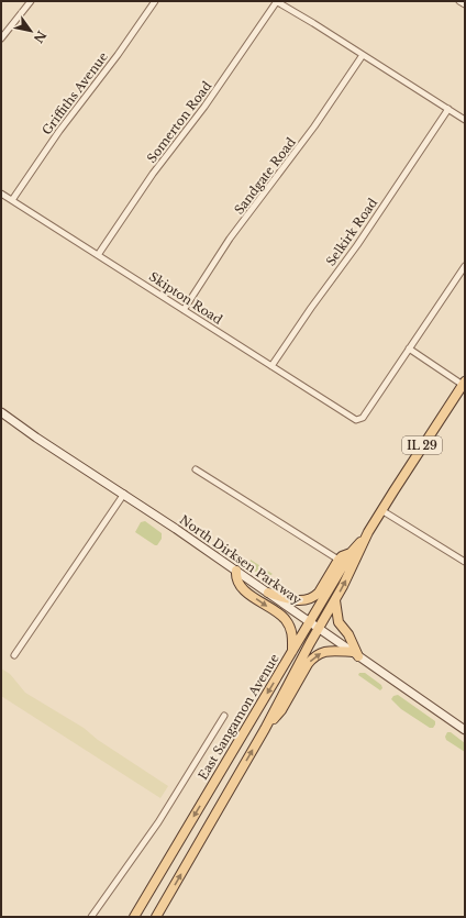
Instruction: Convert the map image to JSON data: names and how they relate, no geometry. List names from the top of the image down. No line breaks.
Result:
{"streets":{"main road":["IL 29","North Dirksen Parkway","East Sangamon Avenue"],"street":["Griffiths Avenue","Somerton Road","Sandgate Road","Selkirk Road","Skipton Road"]},"crossings":[["Griffiths Avenue","Skipton Road"],["Somerton Road","Skipton Road"],["Sandgate Road","Skipton Road"],["Selkirk Road","Skipton Road"],["North Dirksen Parkway","East Sangamon Avenue"]],"north":"bottom right"}
